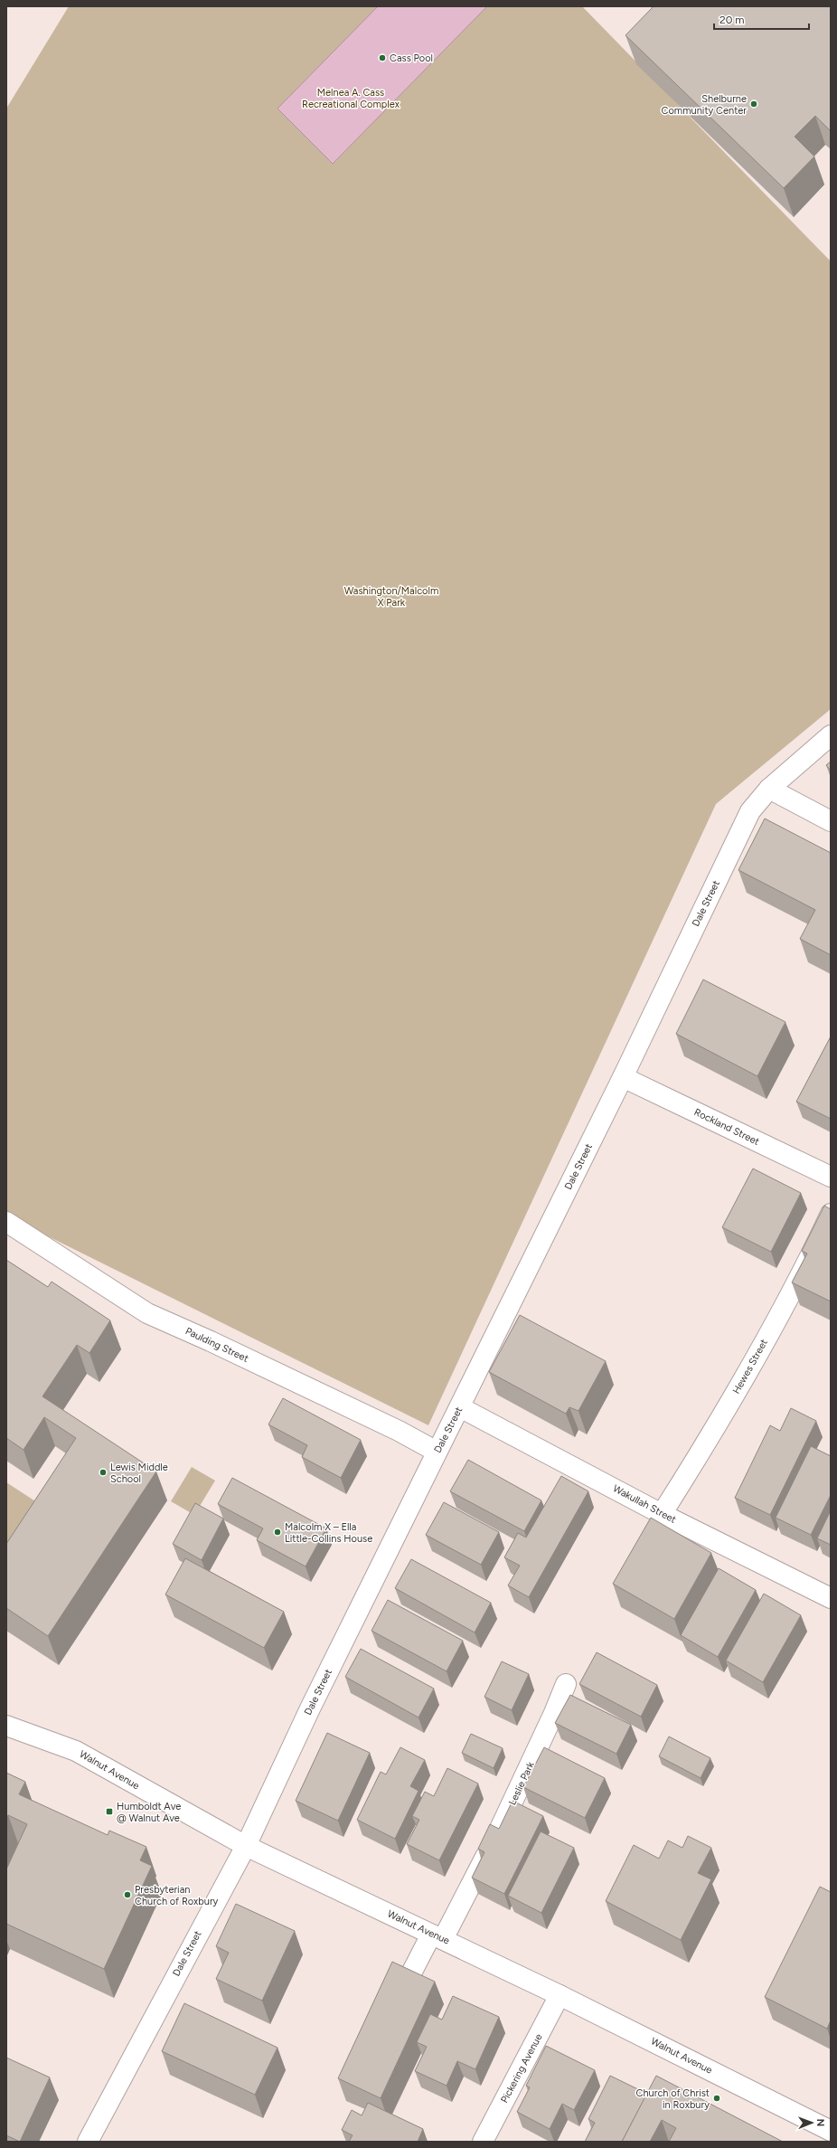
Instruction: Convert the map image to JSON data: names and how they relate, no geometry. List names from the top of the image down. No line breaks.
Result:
{"streets":{"street":["Dale Street","Rockland Street","Paulding Street","Hewes Street","Wakullah Street","Walnut Avenue","Leslie Park","Pickering Avenue"]},"crossings":[["Dale Street","Rockland Street"],["Dale Street","Paulding Street"],["Dale Street","Wakullah Street"],["Dale Street","Walnut Avenue"],["Hewes Street","Wakullah Street"],["Walnut Avenue","Leslie Park"],["Walnut Avenue","Pickering Avenue"]],"parks":["Melnea A. Cass Recreational Complex","Washington/Malcolm X Park"],"places":{"other":["Cass Pool","Shelburne Community Center","Lewis Middle School","Malcolm X – Ella Little-Collins House","Presbyterian Church of Roxbury","Church of Christ in Roxbury"],"transit":["Humboldt Ave @ Walnut Ave"]},"scale_bar":"20 m","north":"right"}
